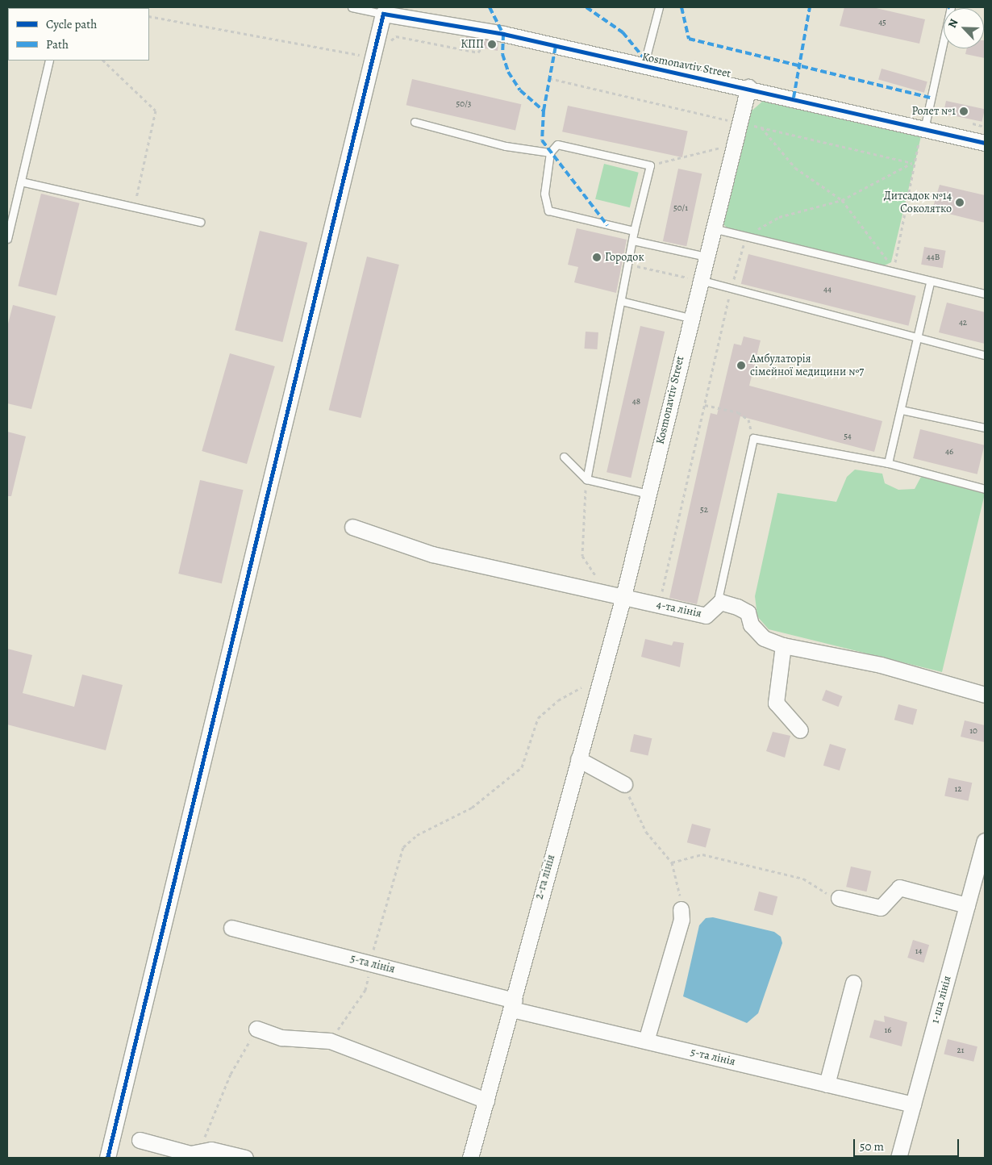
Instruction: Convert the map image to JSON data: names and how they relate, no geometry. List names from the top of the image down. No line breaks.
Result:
{"streets":{"street":["Kosmonavtiv Street","4-та лінія","2-га лінія","5-та лінія","1-ша лінія"]},"crossings":[["Kosmonavtiv Street","4-та лінія"],["Kosmonavtiv Street","2-га лінія"],["4-та лінія","2-га лінія"],["2-га лінія","5-та лінія"],["5-та лінія","1-ша лінія"]],"places":["КПП","Ролет №1","Дитсадок №14 Соколятко","Городок","Амбулаторія сімейної медицини №7"],"house_numbers":["45","50/3","50/1","44В","44","42","48","54","46","52","10","12","14","16","21"],"legend":["Cycle path","Path"],"scale_bar":"50 m","north":"top left"}
